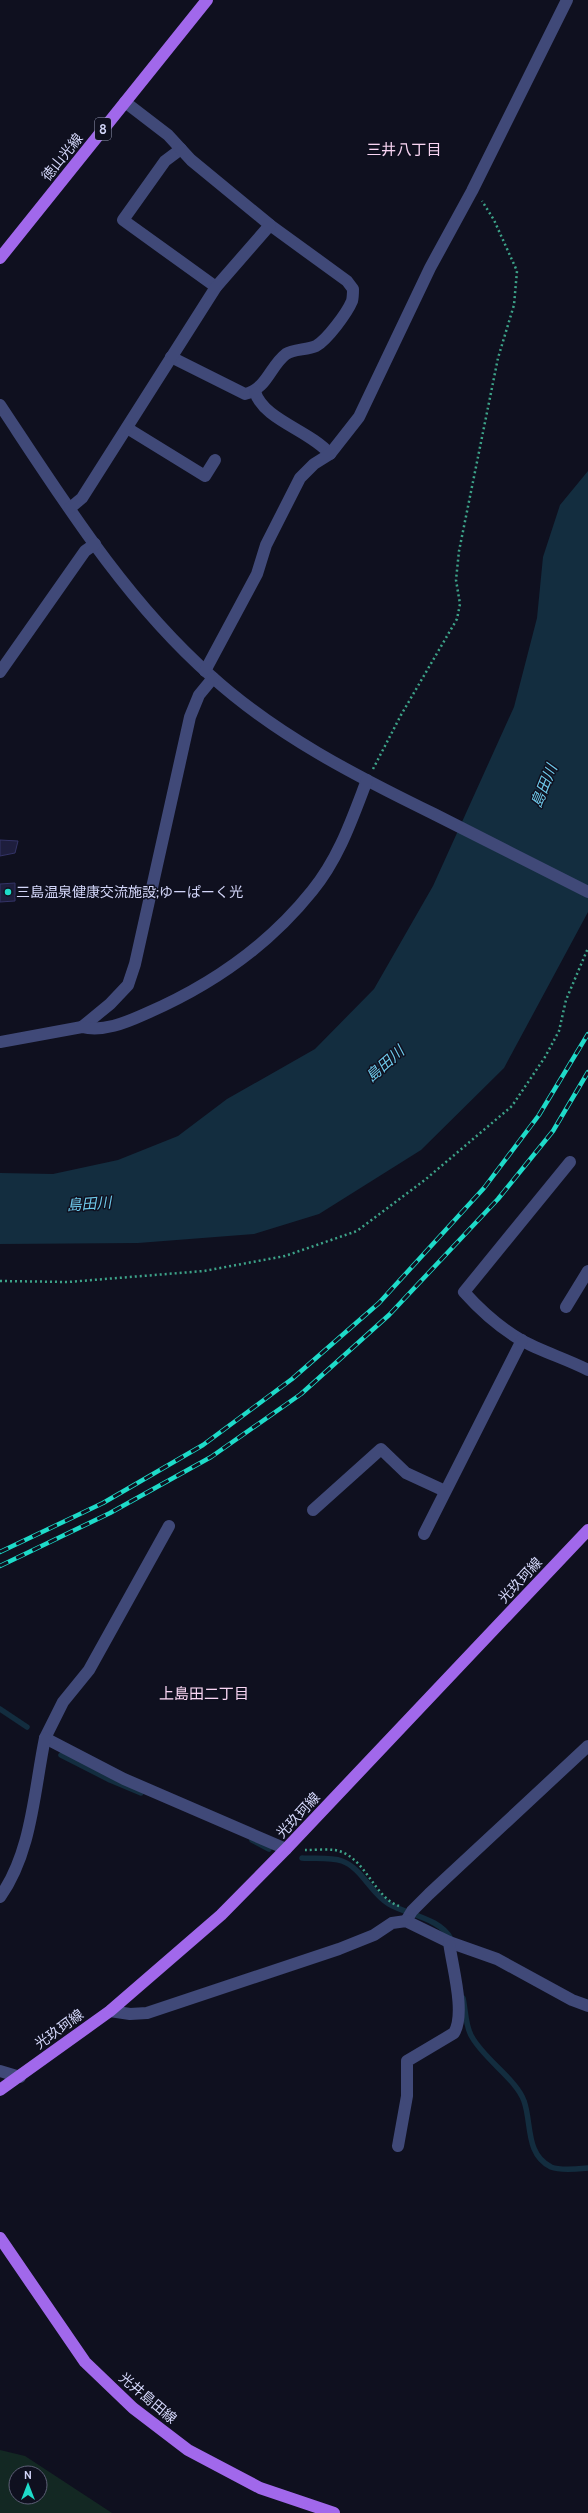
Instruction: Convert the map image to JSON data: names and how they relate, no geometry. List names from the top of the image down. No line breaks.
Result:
{"streets":{"main road":["8","徳山光線","光玖珂線","光井島田線"]},"districts":["三井八丁目","上島田二丁目"],"water":["島田川"],"places":["三島温泉健康交流施設;ゆーぱーく光"],"north":"top"}
